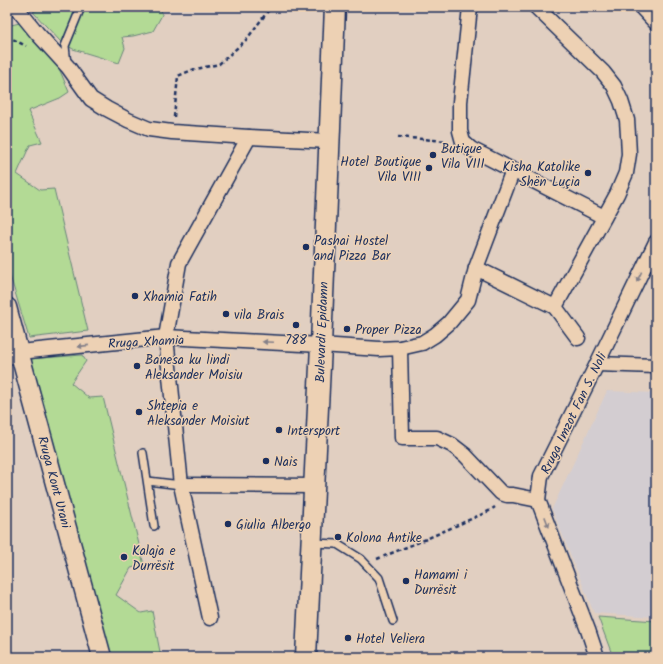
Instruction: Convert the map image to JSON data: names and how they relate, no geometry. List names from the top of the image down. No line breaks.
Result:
{"streets":{"main road":["Bulevardi Epidamn"],"street":["Rruga Xhamia","Rruga Imzot Fan S. Noli","Rruga Kont Urani"]},"crossings":[["Bulevardi Epidamn","Rruga Xhamia"],["Rruga Xhamia","Rruga Kont Urani"]],"one_way":["Rruga Xhamia","Rruga Imzot Fan S. Noli"],"places":["Butique Vila VIII","Hotel Boutique Vila VIII","Kisha Katolike Shën Luçia","Pashai Hostel and Pizza Bar","Xhamia Fatih","vila Brais","788","Proper Pizza","Banesa ku lindi Aleksander Moisiu","Shtepia e Aleksander Moisiut","Intersport","Nais","Giulia Albergo","Kolona Antike","Kalaja e Durrësit","Hamami i Durrësit","Hotel Veliera"]}
